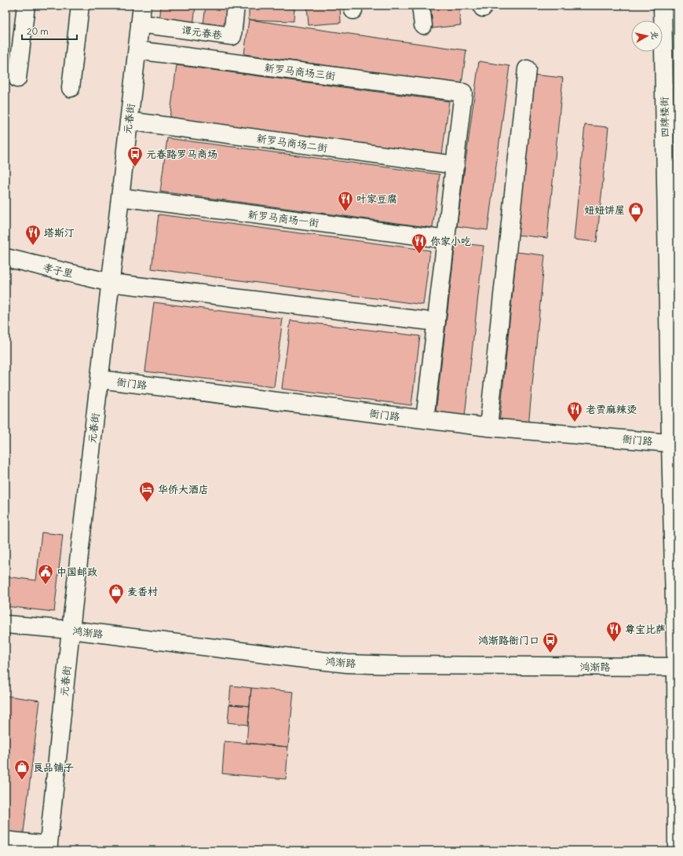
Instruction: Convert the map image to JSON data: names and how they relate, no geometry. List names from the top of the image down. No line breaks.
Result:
{"streets":{"street":["谭元春巷","新罗马商场三街","四牌楼街","元春街","新罗马商场二街","新罗马商场一街","孝子里","衙门路","鸿渐路"]},"crossings":[["谭元春巷","元春街"],["新罗马商场三街","元春街"],["新罗马商场三街","新罗马商场二街"],["四牌楼街","衙门路"],["四牌楼街","鸿渐路"],["元春街","新罗马商场二街"],["元春街","新罗马商场一街"],["元春街","孝子里"],["元春街","衙门路"],["元春街","鸿渐路"]],"places":{"bus stop":["元春路罗马商场","鸿渐路衙门口"],"restaurant":["叶家豆腐","塔斯汀","你家小吃","老贾麻辣烫","尊宝比萨"],"shop":["妞妞饼屋","麦香村","良品铺子"],"hotel":["华侨大酒店"],"public building":["中国邮政"]},"scale_bar":"20 m","north":"right"}
